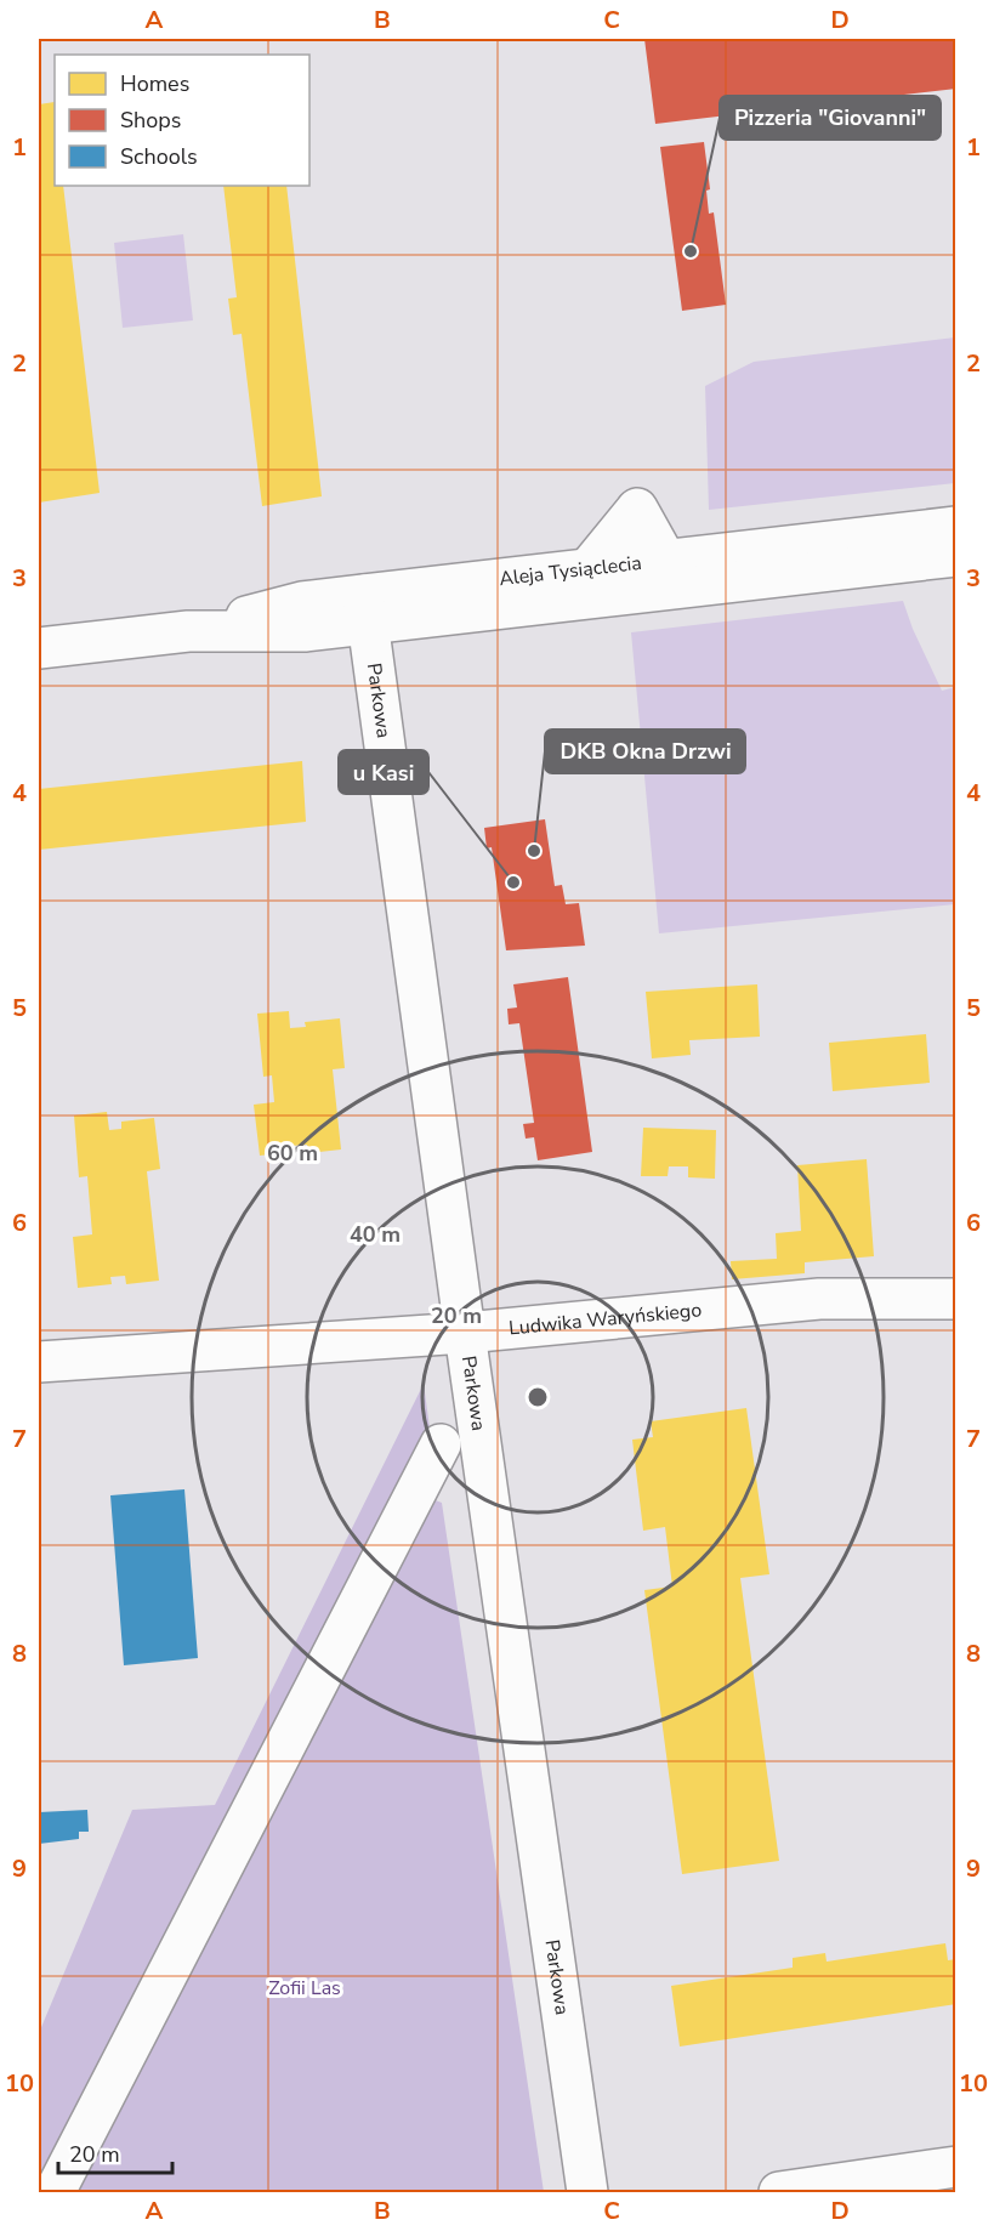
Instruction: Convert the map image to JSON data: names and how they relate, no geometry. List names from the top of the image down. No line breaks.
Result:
{"streets":{"street":["Aleja Tysiąclecia","Parkowa","Ludwika Waryńskiego"]},"crossings":[["Aleja Tysiąclecia","Parkowa"],["Parkowa","Ludwika Waryńskiego"]],"parks":["Zofii Las"],"places":["Pizzeria \"Giovanni\"","DKB Okna Drzwi","u Kasi"],"legend":["Homes","Shops","Schools"],"scale_bar":"20 m","grid":{"columns":["A","B","C","D"],"rows":["1","2","3","4","5","6","7","8","9","10"]},"rings":["60 m","40 m","20 m"]}
